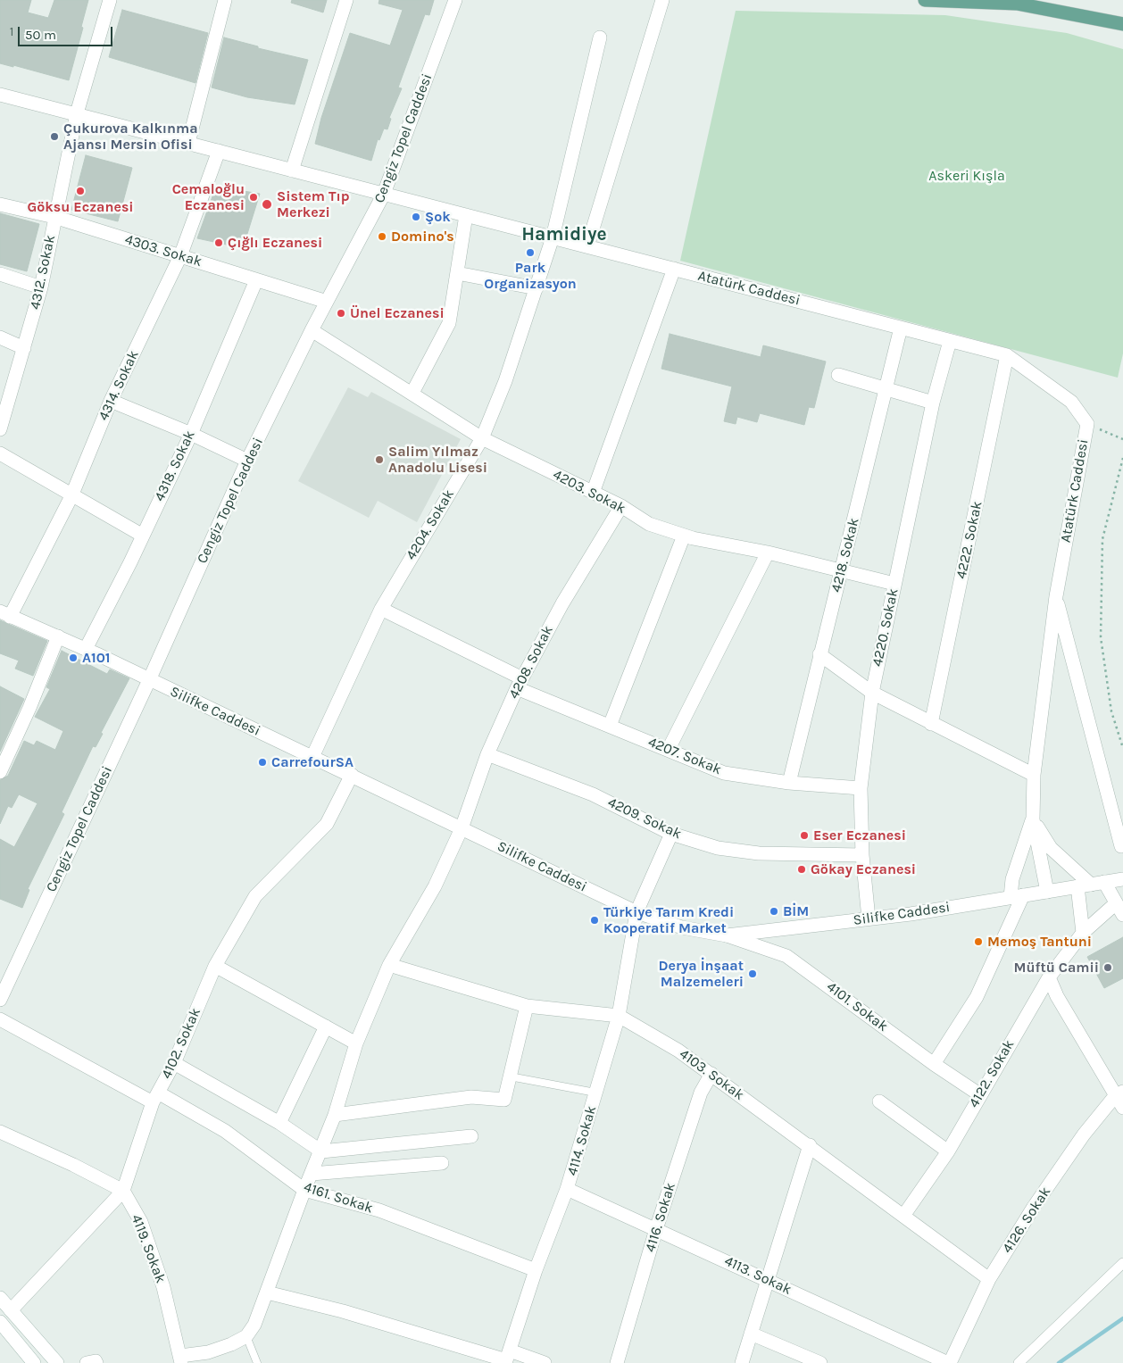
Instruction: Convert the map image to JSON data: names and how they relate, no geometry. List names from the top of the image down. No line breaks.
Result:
{"streets":{"street":["Cengiz Topel Caddesi","4303. Sokak","4312. Sokak","Atatürk Caddesi","4314. Sokak","4318. Sokak","4203. Sokak","4204. Sokak","4222. Sokak","4218. Sokak","4220. Sokak","4208. Sokak","Silifke Caddesi","4207. Sokak","4209. Sokak","4101. Sokak","4102. Sokak","4122. Sokak","4103. Sokak","4114. Sokak","4161. Sokak","4116. Sokak","4126. Sokak","4119. Sokak","4113. Sokak"]},"crossings":[["Cengiz Topel Caddesi","4303. Sokak"],["Cengiz Topel Caddesi","Atatürk Caddesi"],["Cengiz Topel Caddesi","4203. Sokak"],["Cengiz Topel Caddesi","Silifke Caddesi"],["4303. Sokak","4312. Sokak"],["4303. Sokak","4314. Sokak"],["4303. Sokak","4318. Sokak"],["4312. Sokak","Atatürk Caddesi"],["Atatürk Caddesi","4314. Sokak"],["Atatürk Caddesi","4204. Sokak"],["Atatürk Caddesi","4222. Sokak"],["Atatürk Caddesi","4218. Sokak"],["Atatürk Caddesi","4220. Sokak"],["Atatürk Caddesi","Silifke Caddesi"],["Atatürk Caddesi","4101. Sokak"],["4314. Sokak","Silifke Caddesi"],["4318. Sokak","Silifke Caddesi"],["4203. Sokak","4204. Sokak"],["4203. Sokak","4218. Sokak"],["4203. Sokak","4220. Sokak"],["4203. Sokak","4208. Sokak"],["4204. Sokak","Silifke Caddesi"],["4204. Sokak","4207. Sokak"],["4218. Sokak","4207. Sokak"],["4220. Sokak","Silifke Caddesi"],["4220. Sokak","4207. Sokak"],["4220. Sokak","4209. Sokak"],["4208. Sokak","Silifke Caddesi"],["4208. Sokak","4207. Sokak"],["4208. Sokak","4209. Sokak"],["4208. Sokak","4103. Sokak"],["4208. Sokak","4161. Sokak"],["Silifke Caddesi","4101. Sokak"],["Silifke Caddesi","4102. Sokak"],["Silifke Caddesi","4114. Sokak"],["4209. Sokak","4114. Sokak"],["4101. Sokak","4122. Sokak"],["4102. Sokak","4161. Sokak"],["4102. Sokak","4119. Sokak"],["4122. Sokak","4103. Sokak"],["4103. Sokak","4114. Sokak"],["4103. Sokak","4116. Sokak"],["4103. Sokak","4126. Sokak"],["4114. Sokak","4161. Sokak"],["4114. Sokak","4113. Sokak"],["4116. Sokak","4113. Sokak"],["4126. Sokak","4113. Sokak"]],"districts":["Hamidiye"],"parks":["Askeri Kışla"],"places":["Çukurova Kalkınma Ajansı Mersin Ofisi","Göksu Eczanesi","Cemaloğlu Eczanesi","Sistem Tıp Merkezi","Şok","Domino's","Çığlı Eczanesi","Park Organizasyon","Ünel Eczanesi","Salim Yılmaz Anadolu Lisesi","A101","CarrefourSA","Eser Eczanesi","Gökay Eczanesi","BİM","Türkiye Tarım Kredi Kooperatif Market","Memoş Tantuni","Müftü Camii","Derya İnşaat Malzemeleri"],"house_numbers":["1"],"scale_bar":"50 m"}
